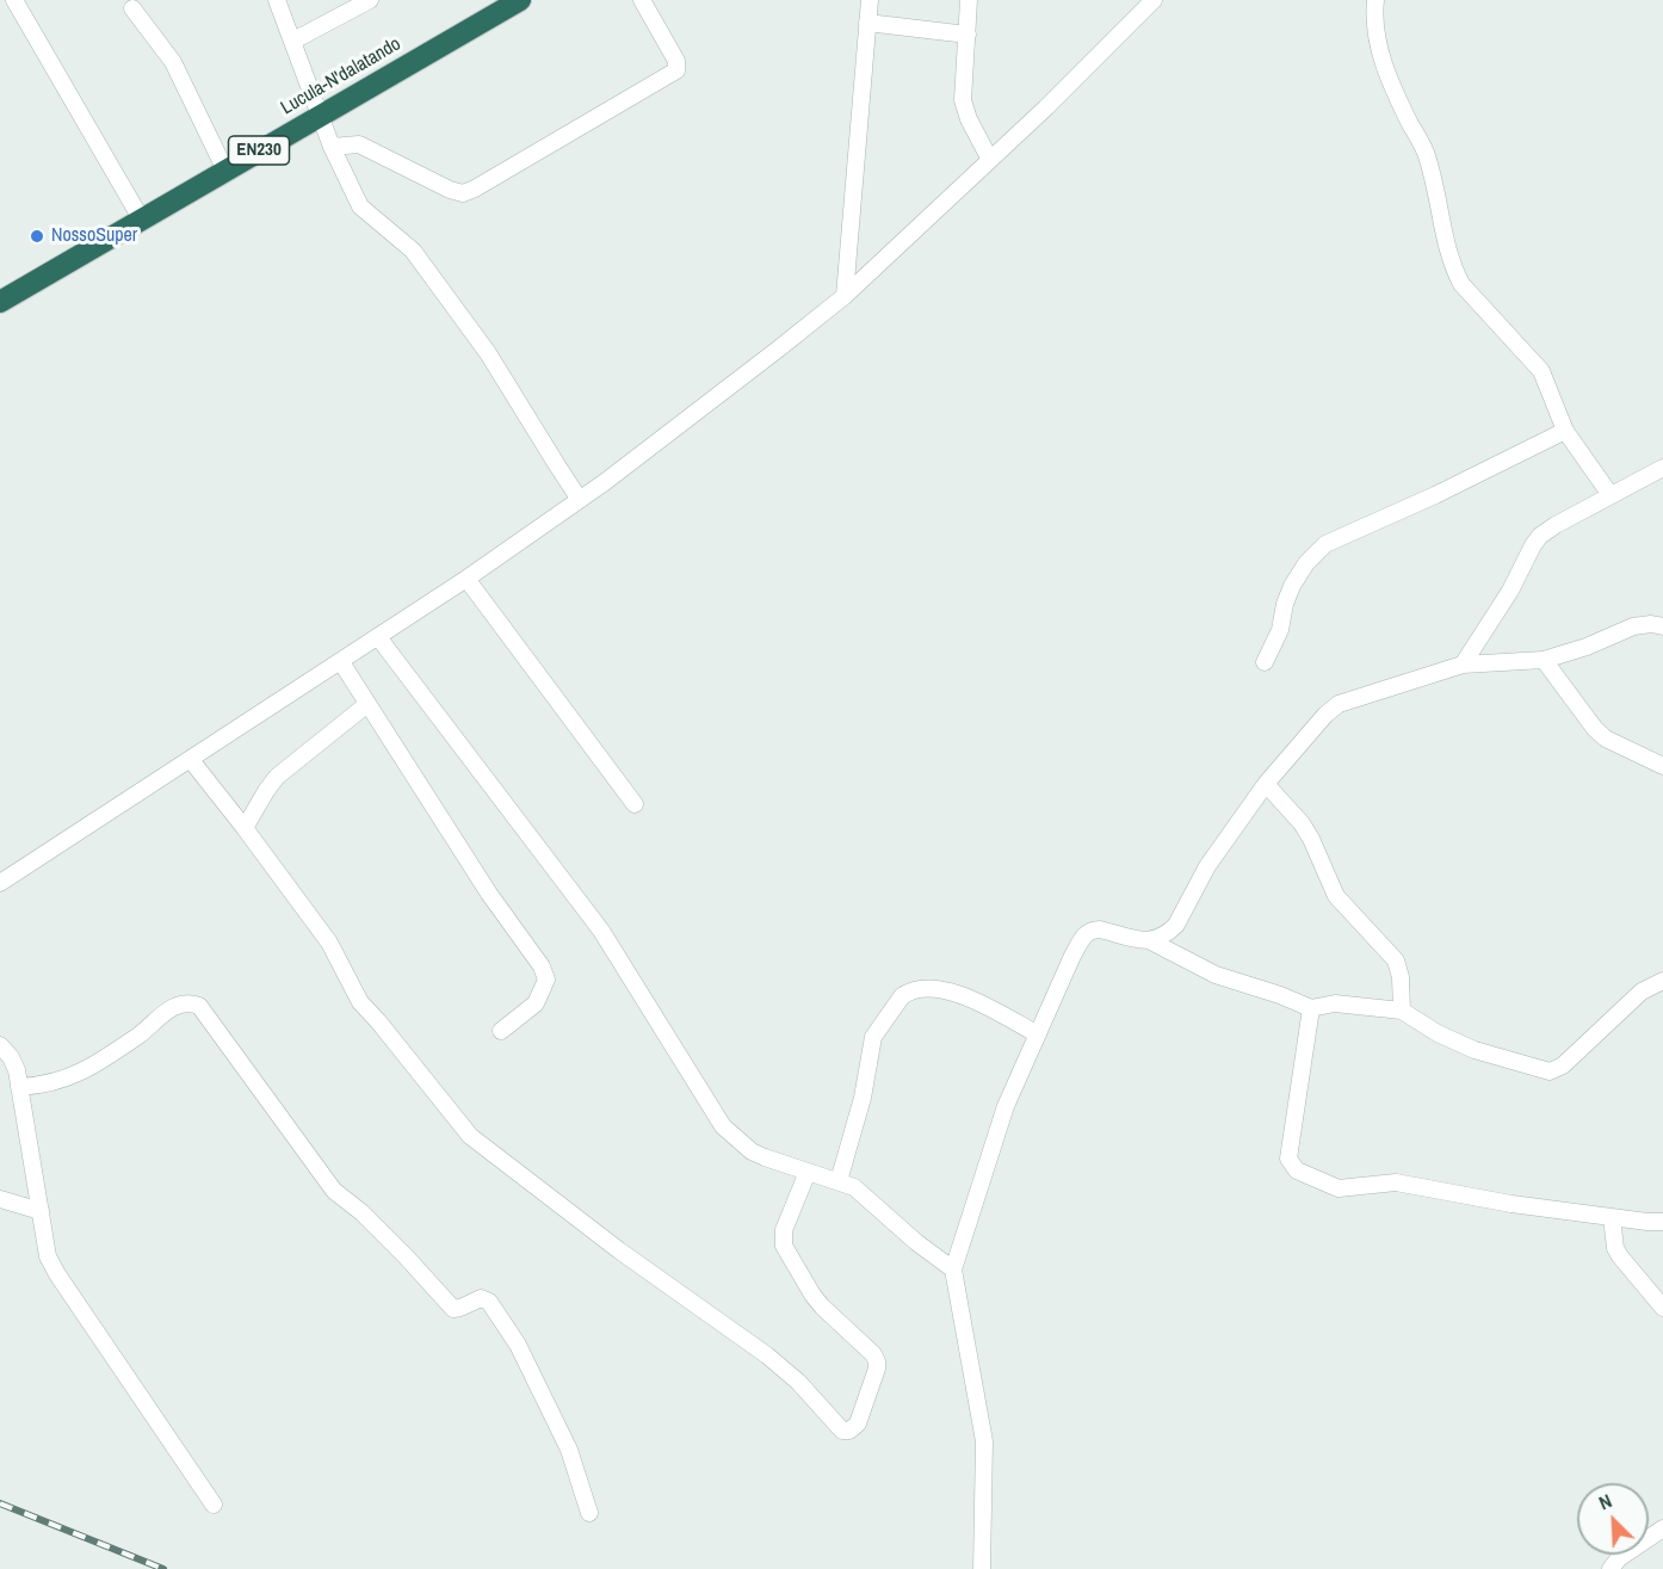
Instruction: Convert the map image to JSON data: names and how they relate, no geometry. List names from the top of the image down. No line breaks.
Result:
{"streets":{"highway":["Lucula-N'dalatando","EN230"]},"places":["NossoSuper"],"north":"top left"}
